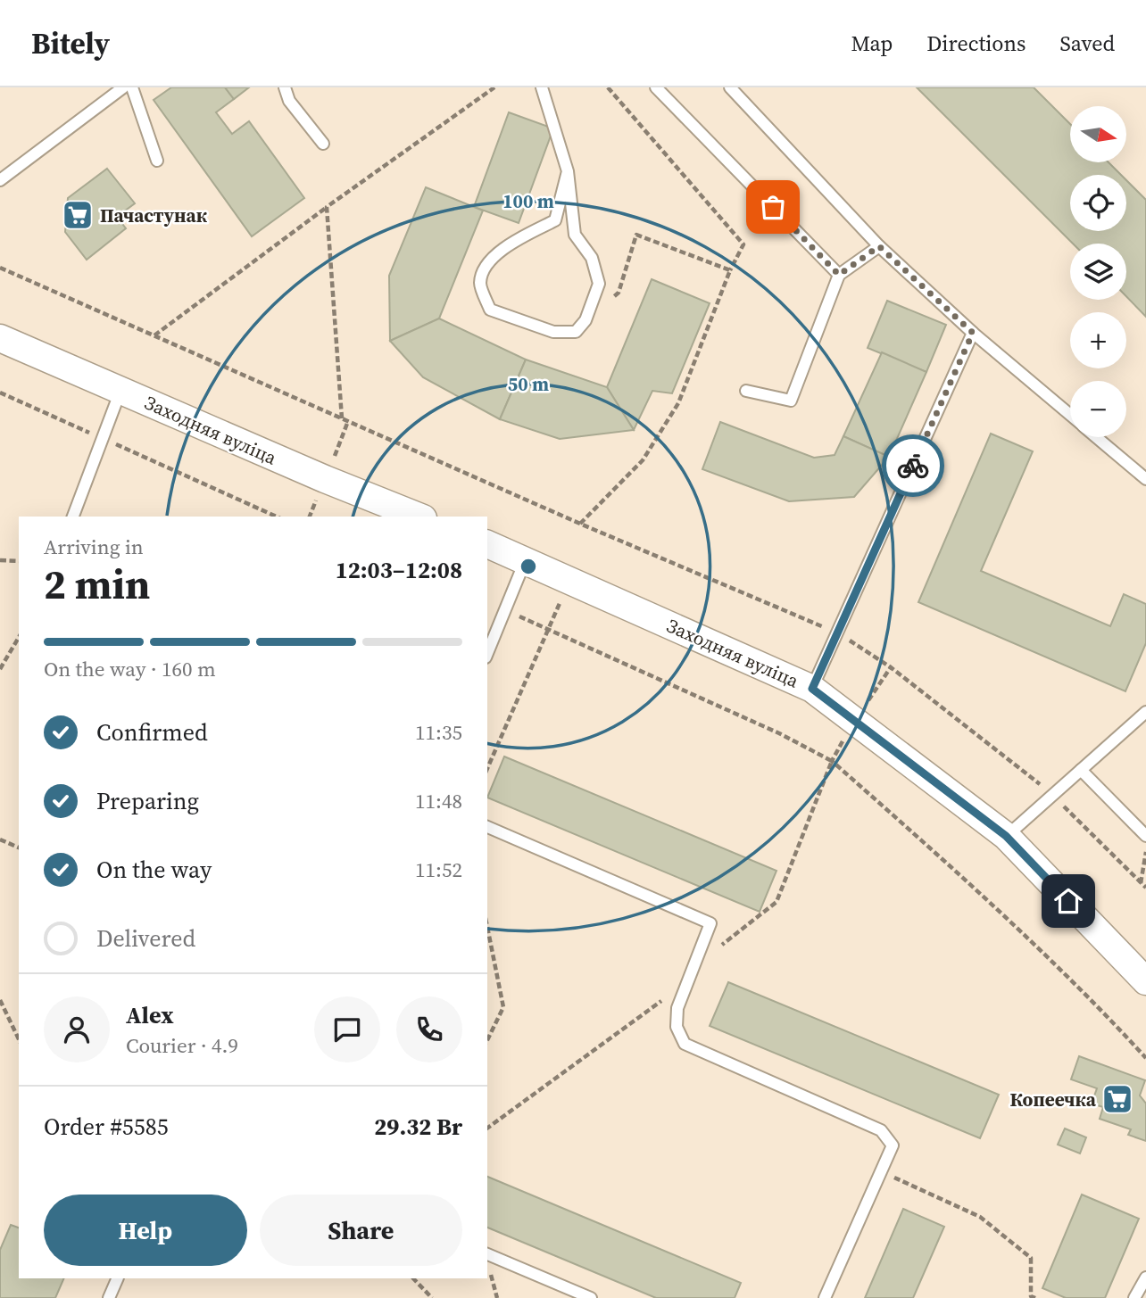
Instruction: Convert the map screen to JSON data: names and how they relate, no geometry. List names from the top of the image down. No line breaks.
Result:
{"streets":{"street":["Заходняя вуліца"]},"places":{"supermarket":["Пачастунак","Копеечка"]},"north":"right","page":{"header":"Bitely","nav":["Map","Directions","Saved"],"map_buttons":["+","−"],"heading":["2 min","Arriving in","12:03–12:08"],"panel":["Alex","Courier · 4.9","Order #5585","29.32 Br"],"bar":"On the way · 160 m","list":[["Confirmed","11:35"],["Preparing","11:48"],["On the way","11:52"],"Delivered"],"buttons":["Help","Share"]},"rings":["100 m","50 m"]}
